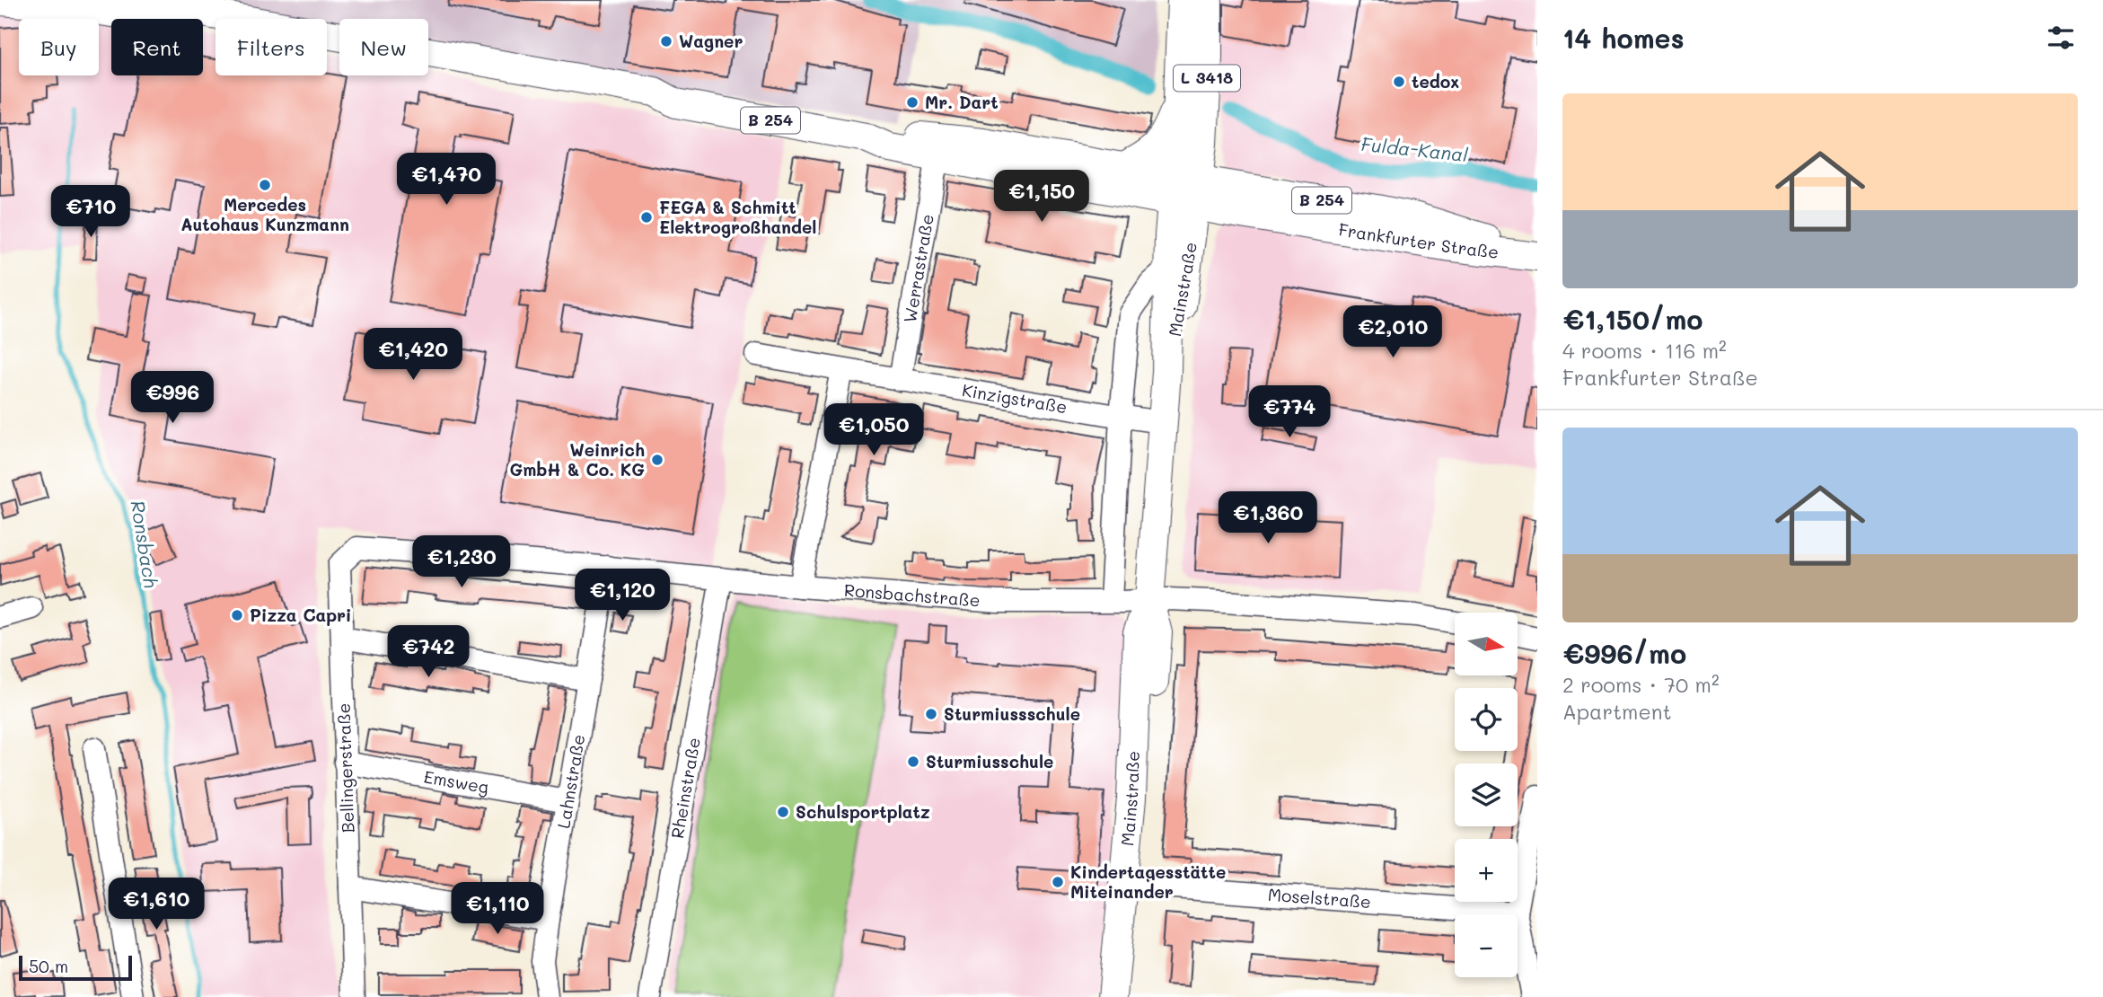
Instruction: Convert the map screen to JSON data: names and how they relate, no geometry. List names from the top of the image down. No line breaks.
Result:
{"streets":{"main road":["L 3418","B 254","Frankfurter Straße","Mainstraße"],"street":["Werrastraße","Kinzigstraße","Ronsbachstraße","Bellingerstraße","Lahnstraße","Emsweg","Rheinstraße","Moselstraße"]},"crossings":[["L 3418","Frankfurter Straße"],["L 3418","Mainstraße"],["Frankfurter Straße","Werrastraße"],["Frankfurter Straße","Mainstraße"],["Werrastraße","Kinzigstraße"],["Mainstraße","Kinzigstraße"],["Mainstraße","Ronsbachstraße"],["Mainstraße","Moselstraße"],["Ronsbachstraße","Bellingerstraße"],["Ronsbachstraße","Lahnstraße"],["Ronsbachstraße","Rheinstraße"],["Bellingerstraße","Emsweg"],["Lahnstraße","Emsweg"]],"water":["Fulda-Kanal","Ronsbach"],"places":["Wagner","tedox","Mr. Dart","Mercedes Autohaus Kunzmann","FEGA & Schmitt Elektrogroßhandel","Weinrich GmbH & Co. KG","Pizza Capri","Sturmiussschule","Sturmiusschule","Schulsportplatz","Kindertagesstätte Miteinander"],"scale_bar":"50 m","north":"right","page":{"heading":"14 homes","chip":["Buy","Rent","Filters","New"],"list":[{"name":"€1,150/mo","note":"4 rooms · 116 m² · Frankfurter Straße"},{"name":"€996/mo","note":"2 rooms · 70 m² · Apartment"}],"price":["€1,470","€1,150","€710","€2,010","€1,420","€996","€774","€1,050","€1,360","€1,230","€1,120","€742","€1,610","€1,110"],"map_buttons":["+","−"],"scale":"50 m"}}
